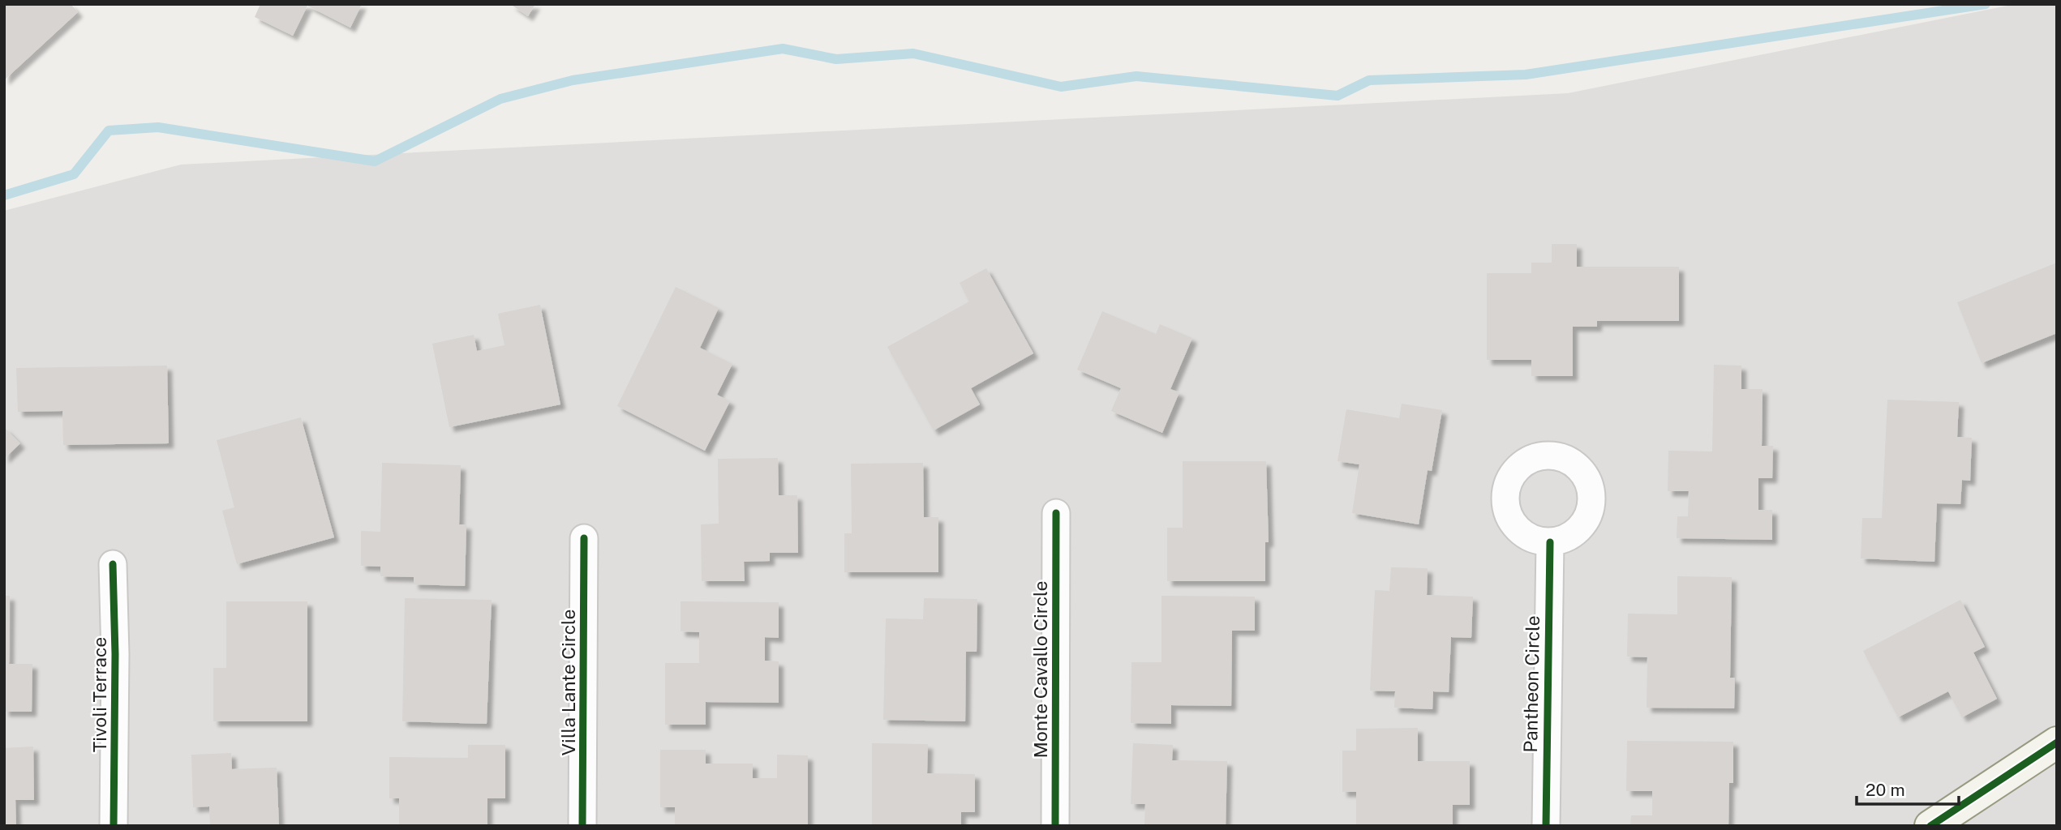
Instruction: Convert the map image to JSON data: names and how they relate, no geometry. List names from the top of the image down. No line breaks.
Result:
{"streets":{"street":["Monte Cavallo Circle","Villa Lante Circle","Pantheon Circle","Tivoli Terrace"]},"scale_bar":"20 m"}
